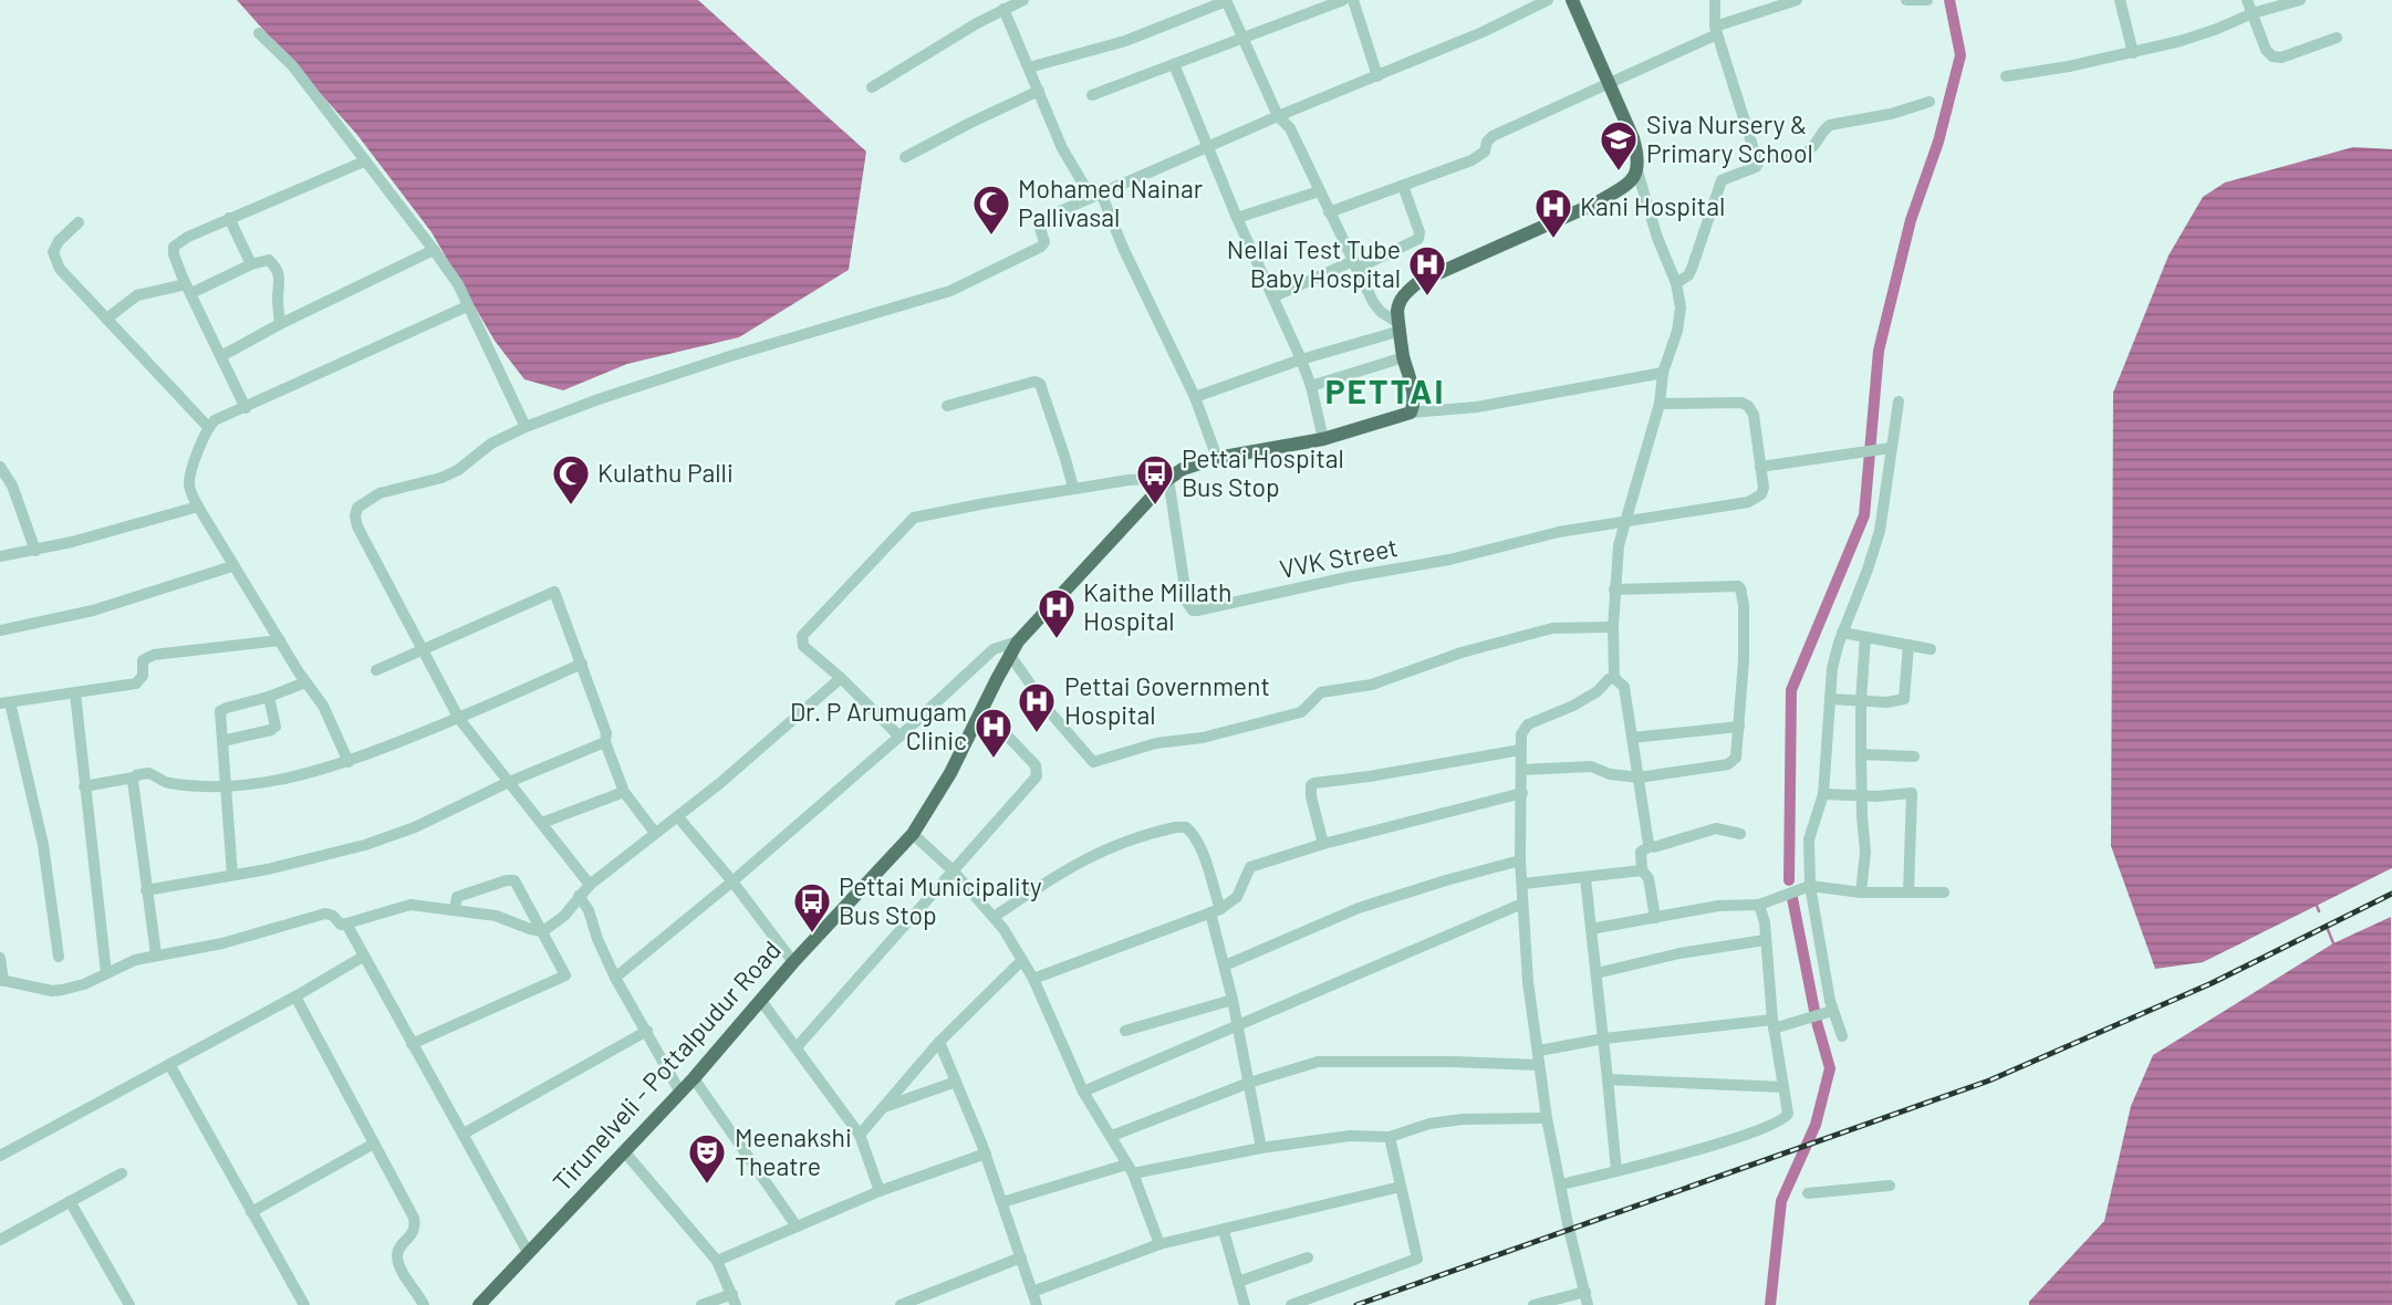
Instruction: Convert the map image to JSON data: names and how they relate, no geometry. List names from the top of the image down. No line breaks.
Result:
{"streets":{"main road":["Tirunelveli - Pottalpudur Road"],"street":["VVK Street"]},"crossings":[["VVK Street","Tirunelveli - Pottalpudur Road"]],"districts":["PETTAI"],"places":{"school or university":["Siva Nursery & Primary School"],"mosque":["Mohamed Nainar Pallivasal","Kulathu Palli"],"hospital":["Kani Hospital","Nellai Test Tube Baby Hospital","Kaithe Millath Hospital","Pettai Government Hospital","Dr. P Arumugam Clinic"],"bus stop":["Pettai Hospital Bus Stop","Pettai Municipality Bus Stop"],"theatre":["Meenakshi Theatre"]}}
